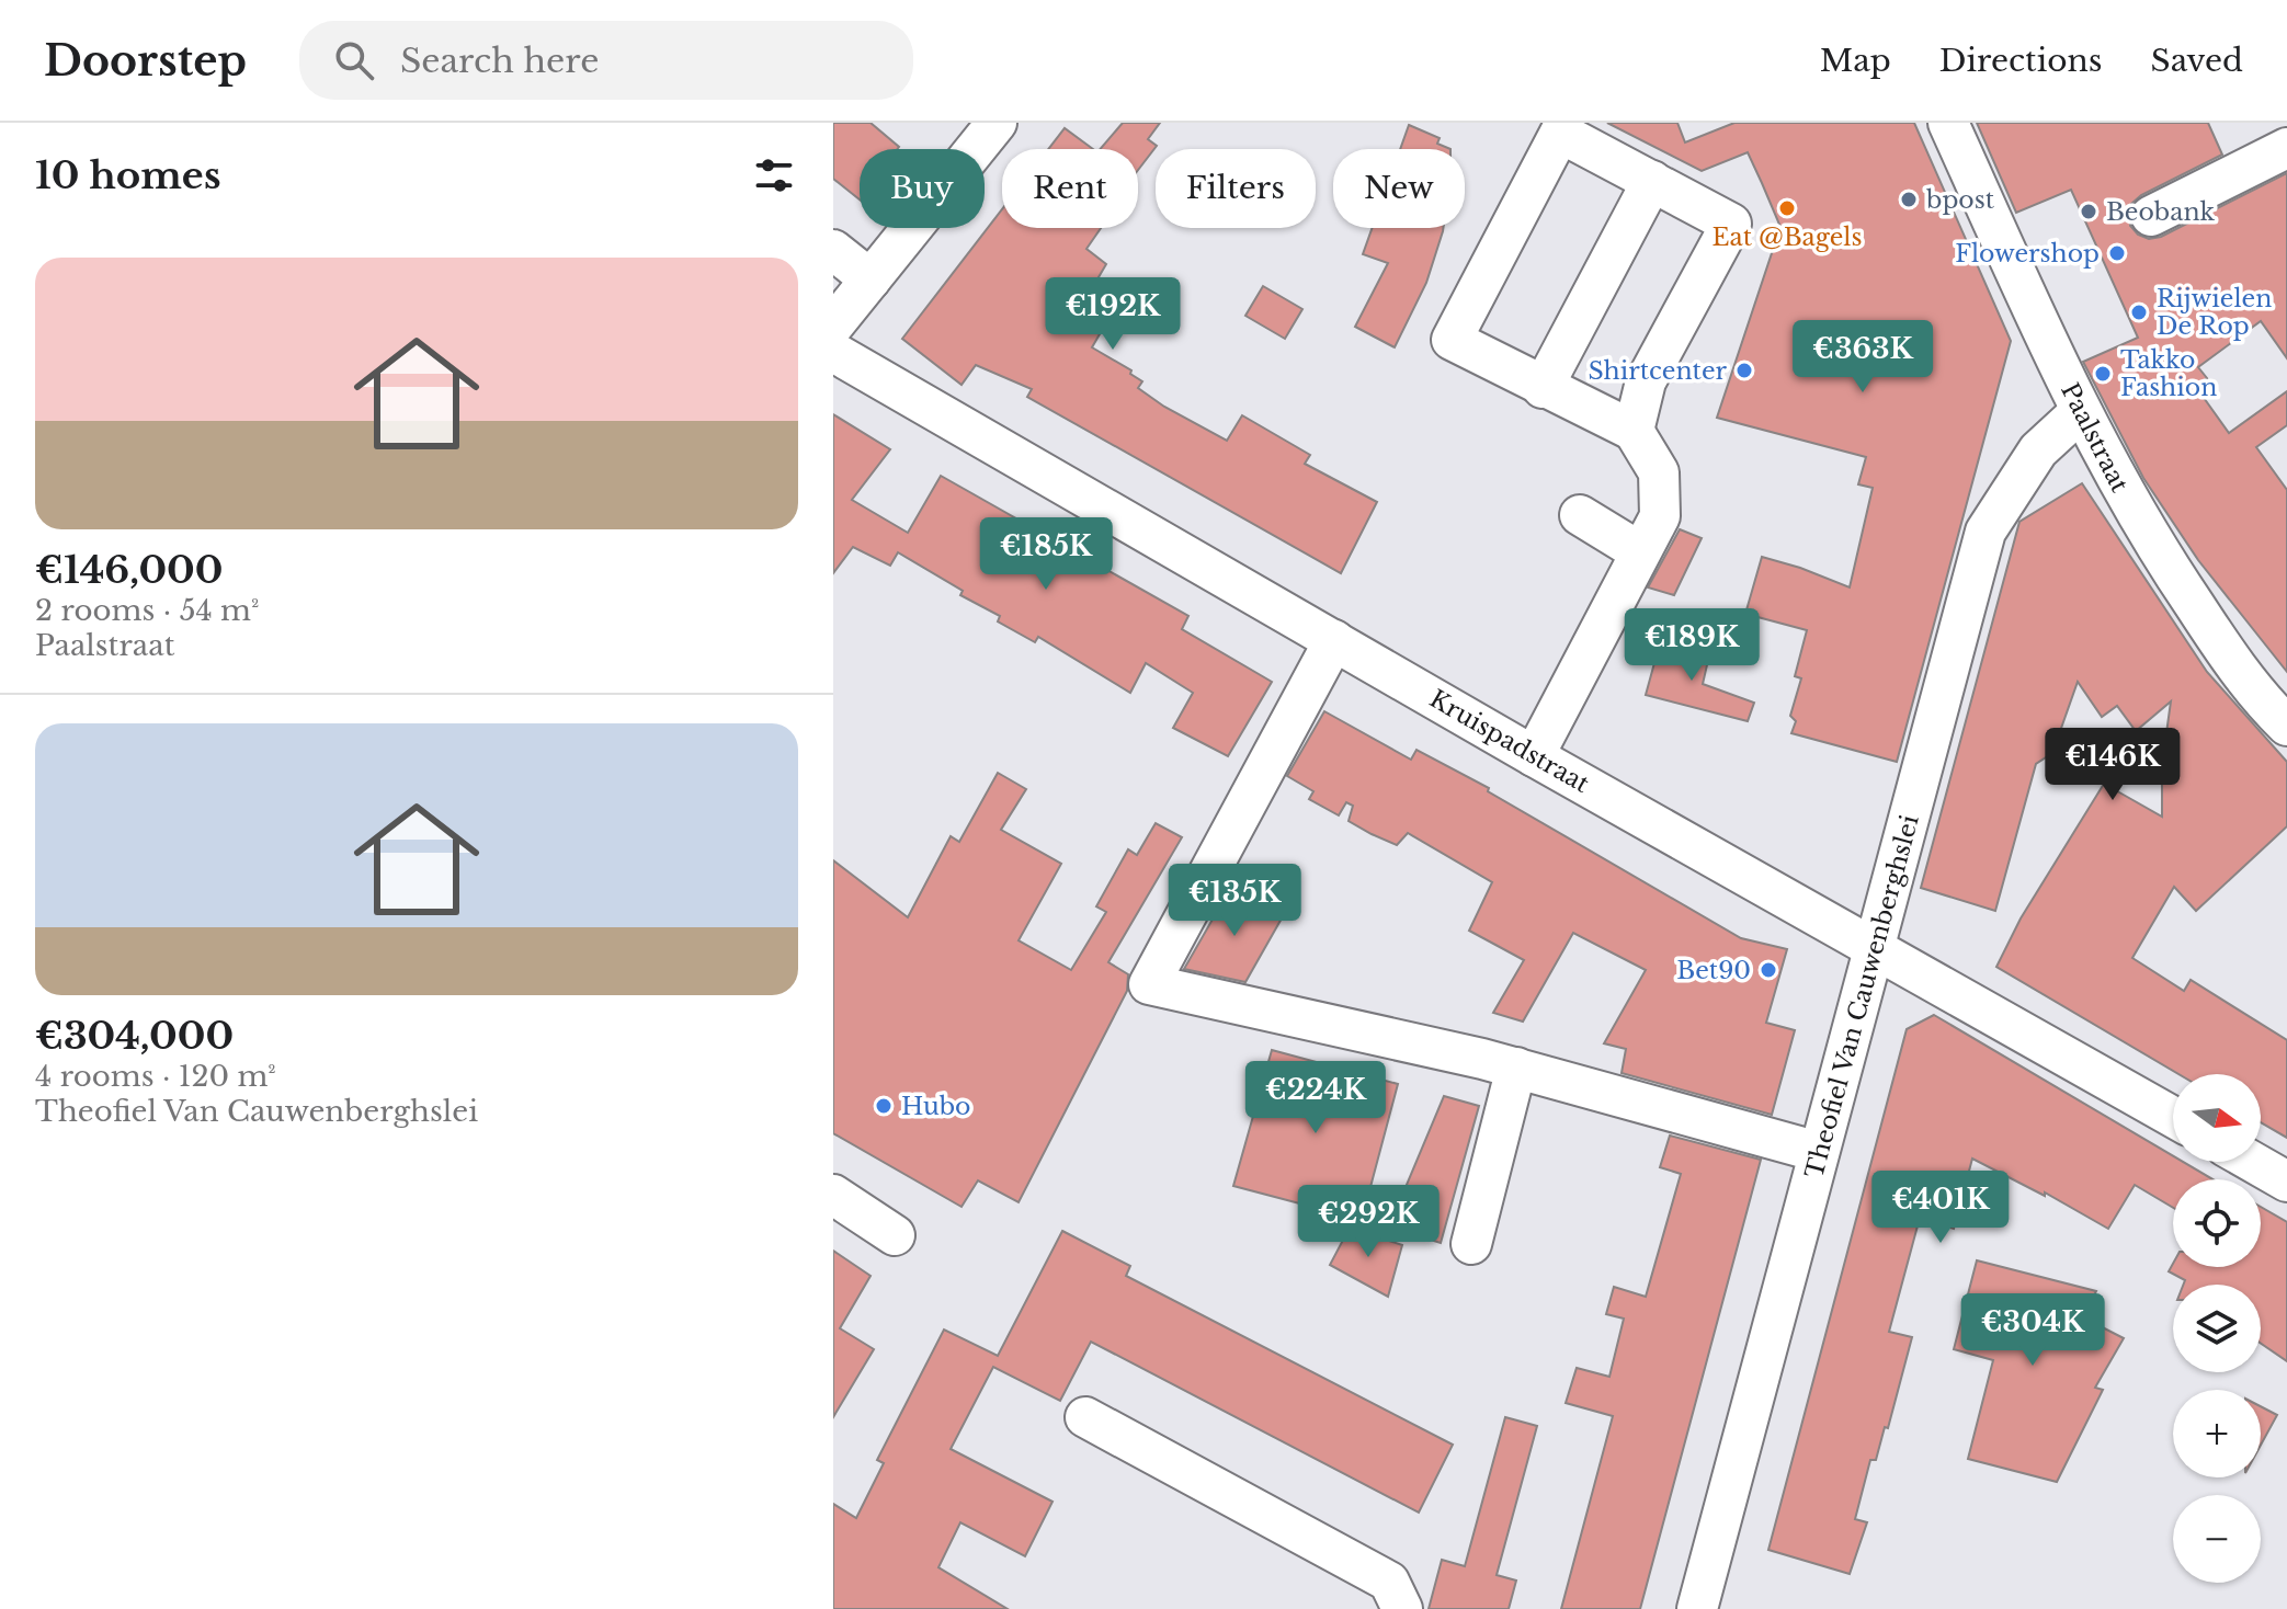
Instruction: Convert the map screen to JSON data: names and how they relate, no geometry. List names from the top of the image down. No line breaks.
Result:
{"streets":{"street":["Paalstraat","Kruispadstraat","Theofiel Van Cauwenberghslei"]},"crossings":[["Paalstraat","Theofiel Van Cauwenberghslei"],["Kruispadstraat","Theofiel Van Cauwenberghslei"]],"places":["bpost","Eat @Bagels","Beobank","Flowershop","Rijwielen De Rop","Shirtcenter","Takko Fashion","Bet90","Hubo"],"north":"right","page":{"header":"Doorstep","search":"Search here","nav":["Map","Directions","Saved"],"heading":"10 homes","chip":["Buy","Rent","Filters","New"],"list":[{"name":"€146,000","note":"2 rooms · 54 m² · Paalstraat"},{"name":"€304,000","note":"4 rooms · 120 m² · Theofiel Van Cauwenberghslei"}],"price":["€192K","€363K","€185K","€189K","€146K","€135K","€224K","€401K","€292K","€304K"],"map_buttons":["+","−"]}}
